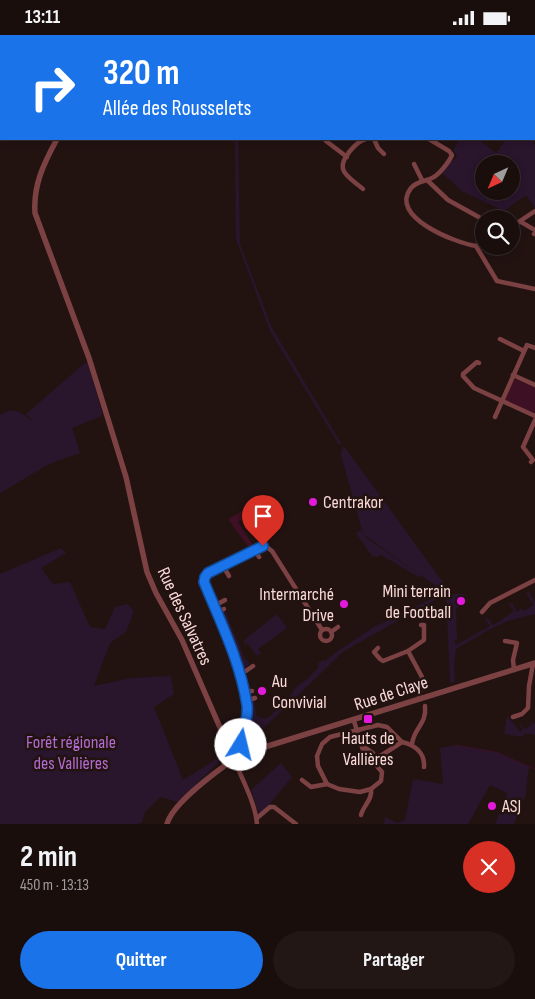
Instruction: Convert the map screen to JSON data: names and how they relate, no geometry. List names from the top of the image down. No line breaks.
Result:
{"streets":{"street":["Rue des Salvatres","Rue de Claye"]},"parks":["Forêt régionale des Vallières"],"places":{"other":["Centrakor","Mini terrain de Football","Intermarché Drive","Au Convivial","ASJ"],"transit":["Hauts de Vallières"]},"north":"bottom left","page":{"status":"13:11","turn":["320 m","Allée des Rousselets"],"heading":["2 min","450 m · 13:13"],"buttons":["Quitter","Partager"]}}
